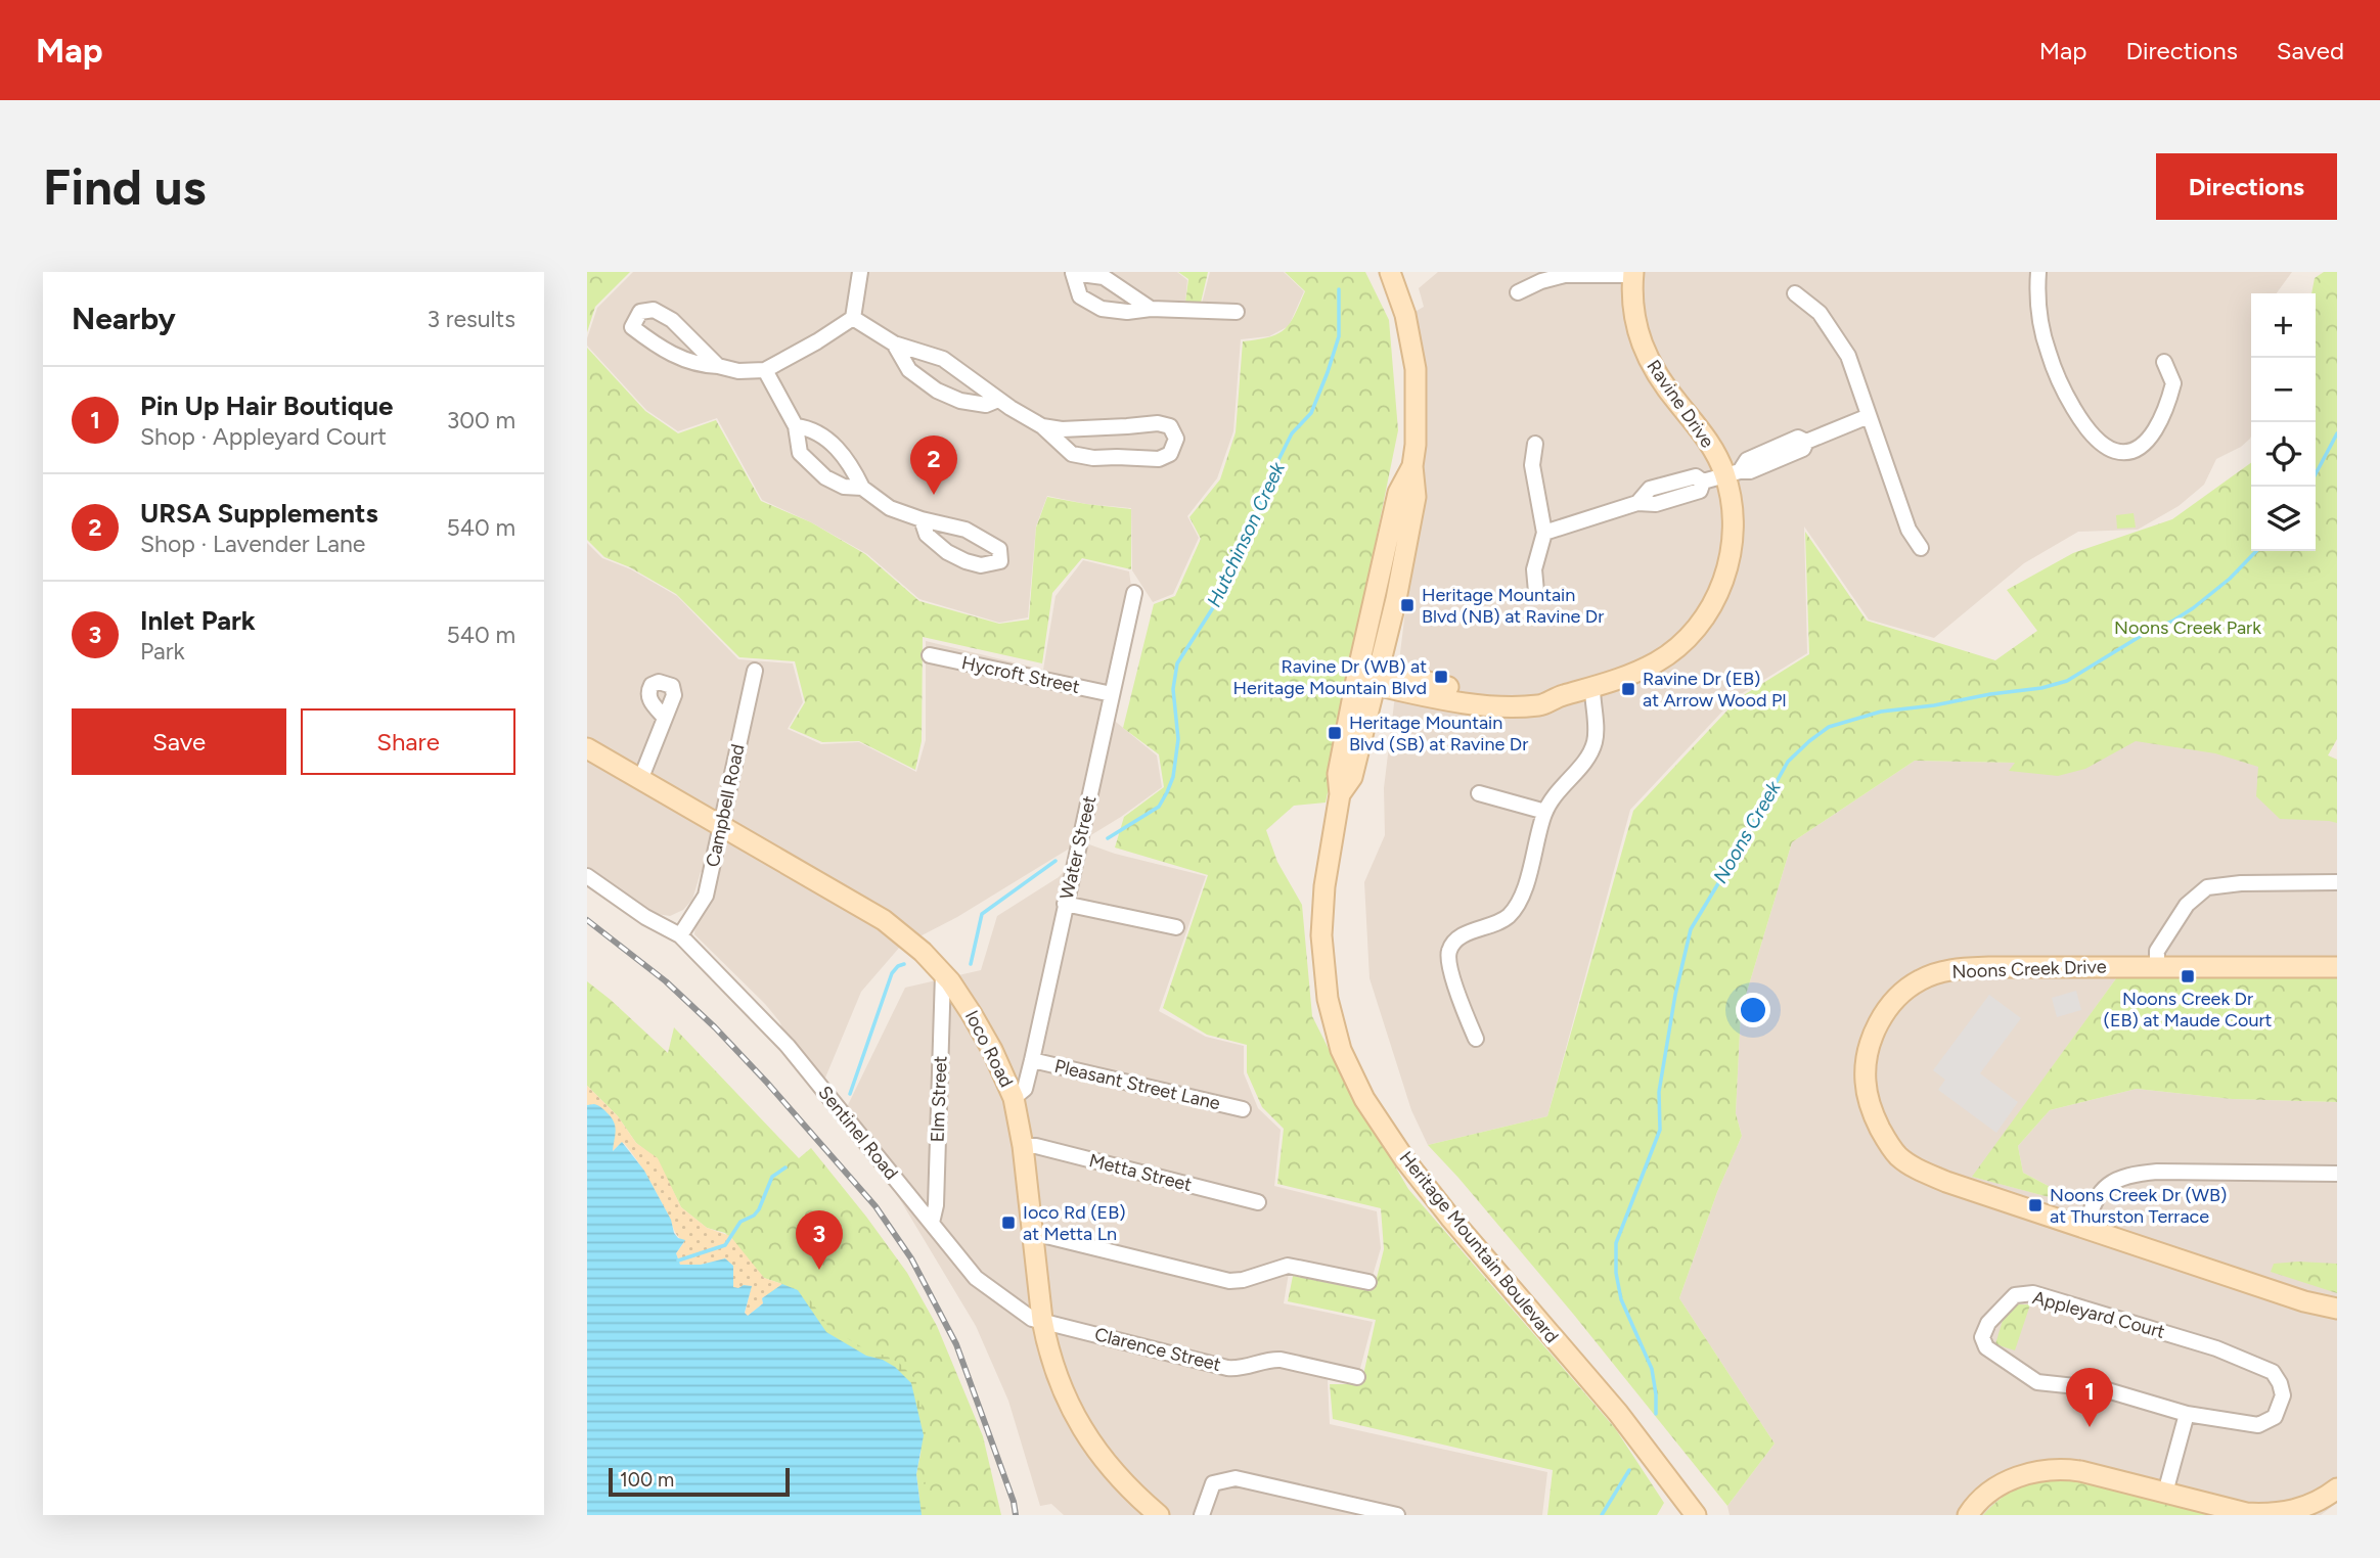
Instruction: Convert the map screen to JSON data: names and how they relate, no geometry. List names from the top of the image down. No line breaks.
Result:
{"streets":{"main road":["Ravine Drive","Noons Creek Drive","Ioco Road","Heritage Mountain Boulevard"],"street":["Hycroft Street","Campbell Road","Water Street","Pleasant Street Lane","Elm Street","Sentinel Road","Metta Street","Appleyard Court","Clarence Street"]},"crossings":[["Ravine Drive","Heritage Mountain Boulevard"],["Hycroft Street","Water Street"],["Campbell Road","Ioco Road"],["Campbell Road","Sentinel Road"],["Water Street","Ioco Road"],["Water Street","Pleasant Street Lane"],["Ioco Road","Elm Street"],["Ioco Road","Sentinel Road"],["Ioco Road","Metta Street"],["Ioco Road","Clarence Street"],["Elm Street","Sentinel Road"],["Sentinel Road","Clarence Street"]],"water":["Hutchinson Creek","Noons Creek"],"parks":["Noons Creek Park"],"places":{"transit":["Heritage Mountain Blvd (NB) at Ravine Dr","Ravine Dr (WB) at Heritage Mountain Blvd","Ravine Dr (EB) at Arrow Wood Pl","Heritage Mountain Blvd (SB) at Ravine Dr","Noons Creek Dr (EB) at Maude Court","Noons Creek Dr (WB) at Thurston Terrace","Ioco Rd (EB) at Metta Ln"]},"scale_bar":"100 m","page":{"header":"Map","nav":["Map","Directions","Saved"],"buttons":["Directions",["Save","Share"]],"title":"Find us","heading":["Nearby","3 results"],"map_buttons":["+","−"],"list":[{"mark":"1","name":"Pin Up Hair Boutique","note":"Shop · Appleyard Court","value":"300 m"},{"mark":"2","name":"URSA Supplements","note":"Shop · Lavender Lane","value":"540 m"},{"mark":"3","name":"Inlet Park","note":"Park","value":"540 m"}],"pins":["2","3","1"],"scale":"100 m"}}
